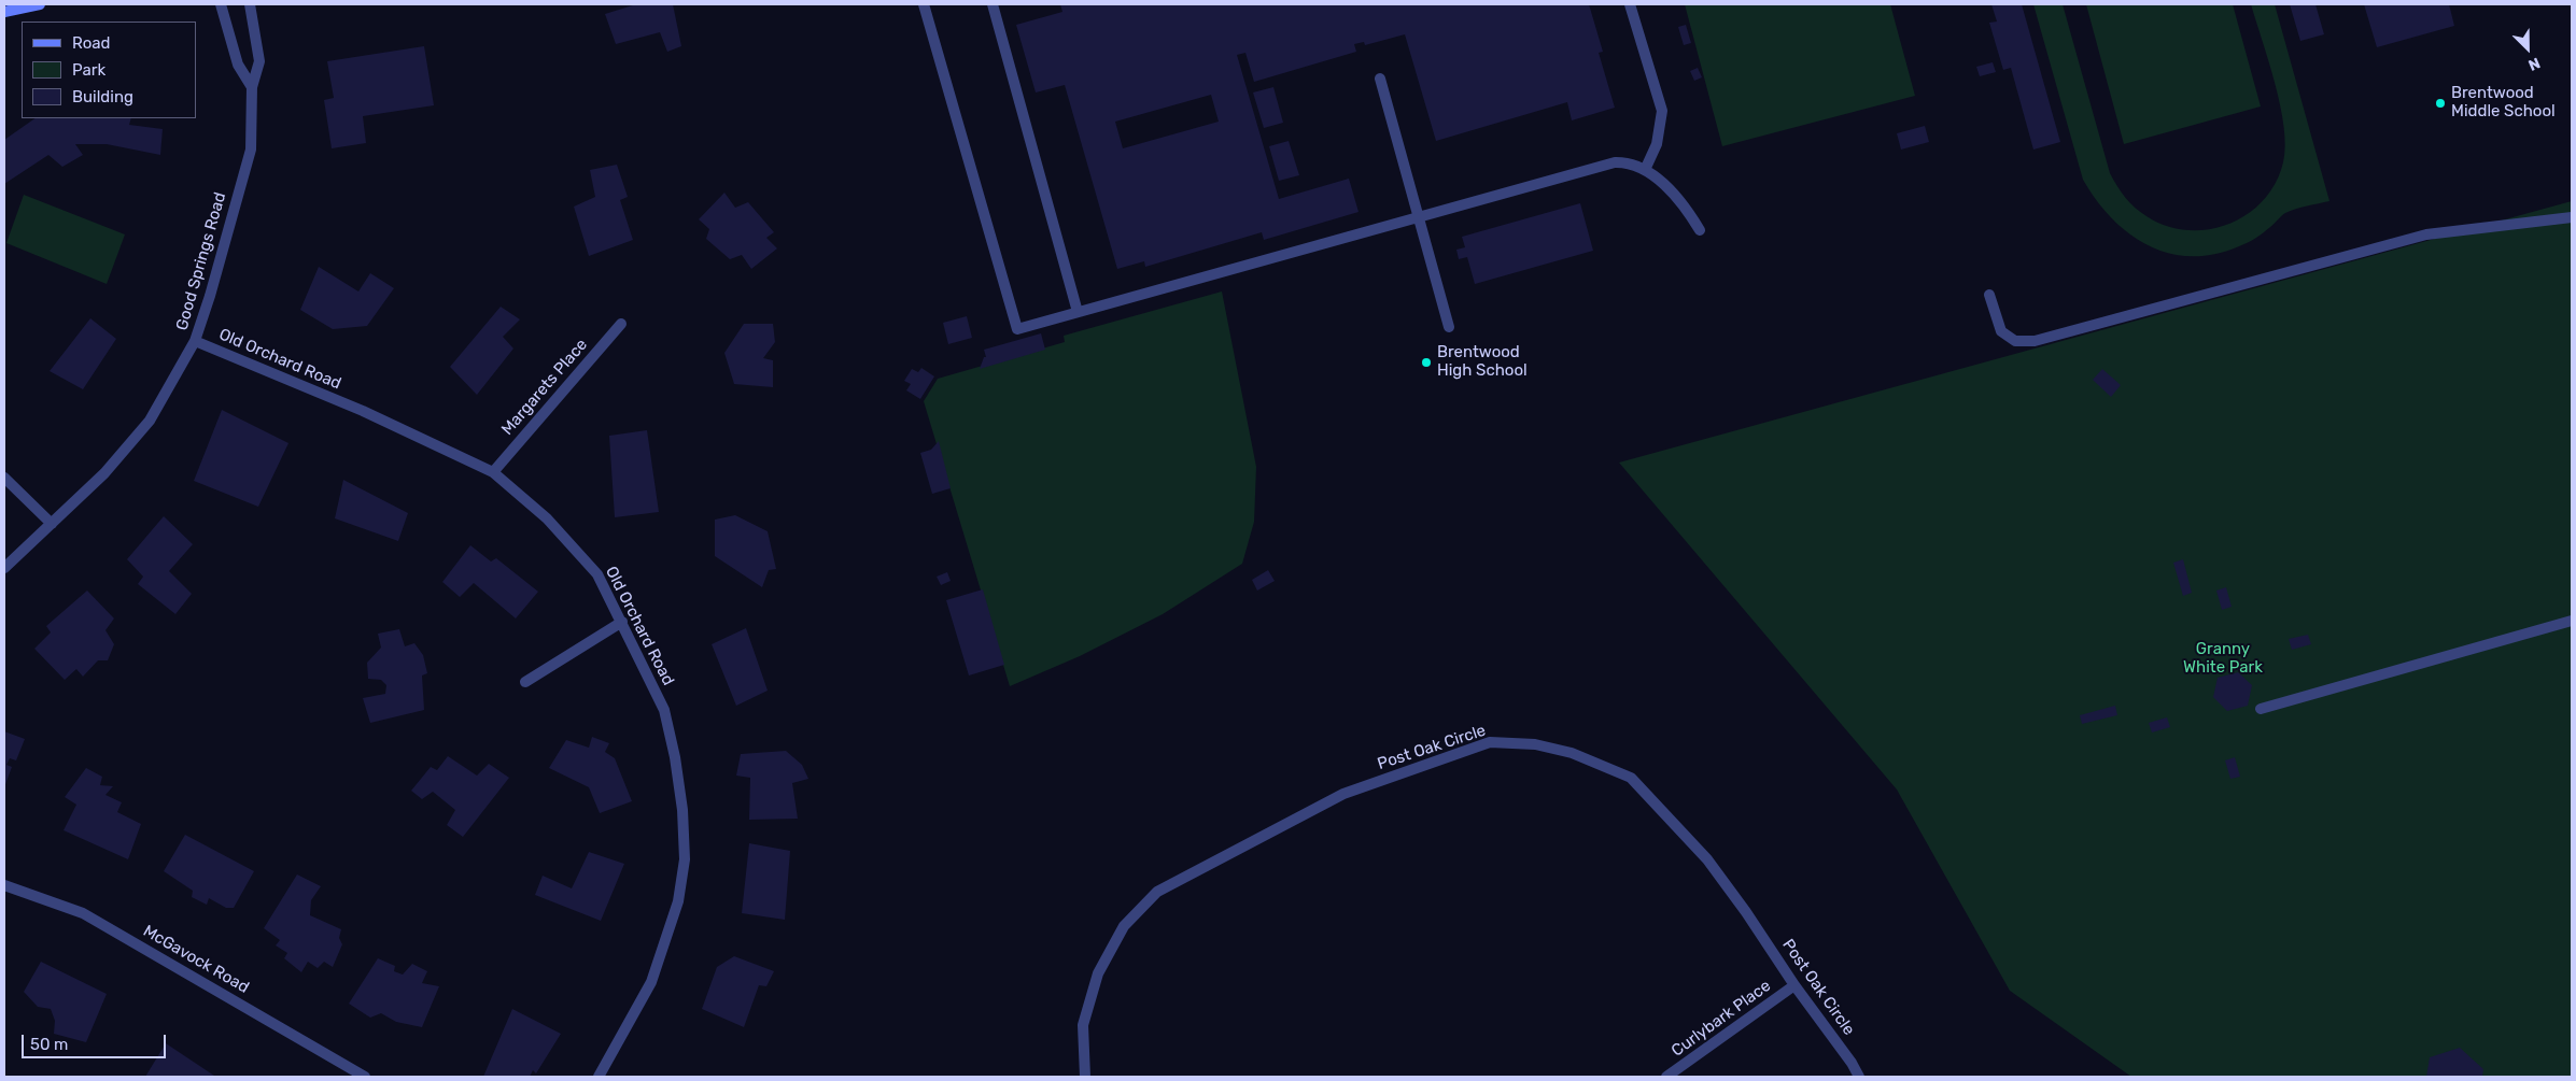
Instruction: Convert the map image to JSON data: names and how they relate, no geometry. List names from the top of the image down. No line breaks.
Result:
{"streets":{"street":["Good Springs Road","Old Orchard Road","Margarets Place","Post Oak Circle","McGavock Road","Curlybark Place"]},"crossings":[["Good Springs Road","Old Orchard Road"],["Old Orchard Road","Margarets Place"],["Post Oak Circle","Curlybark Place"]],"parks":["Granny White Park"],"places":["Brentwood Middle School","Brentwood High School"],"legend":["Road","Park","Building"],"scale_bar":"50 m","north":"bottom right"}
